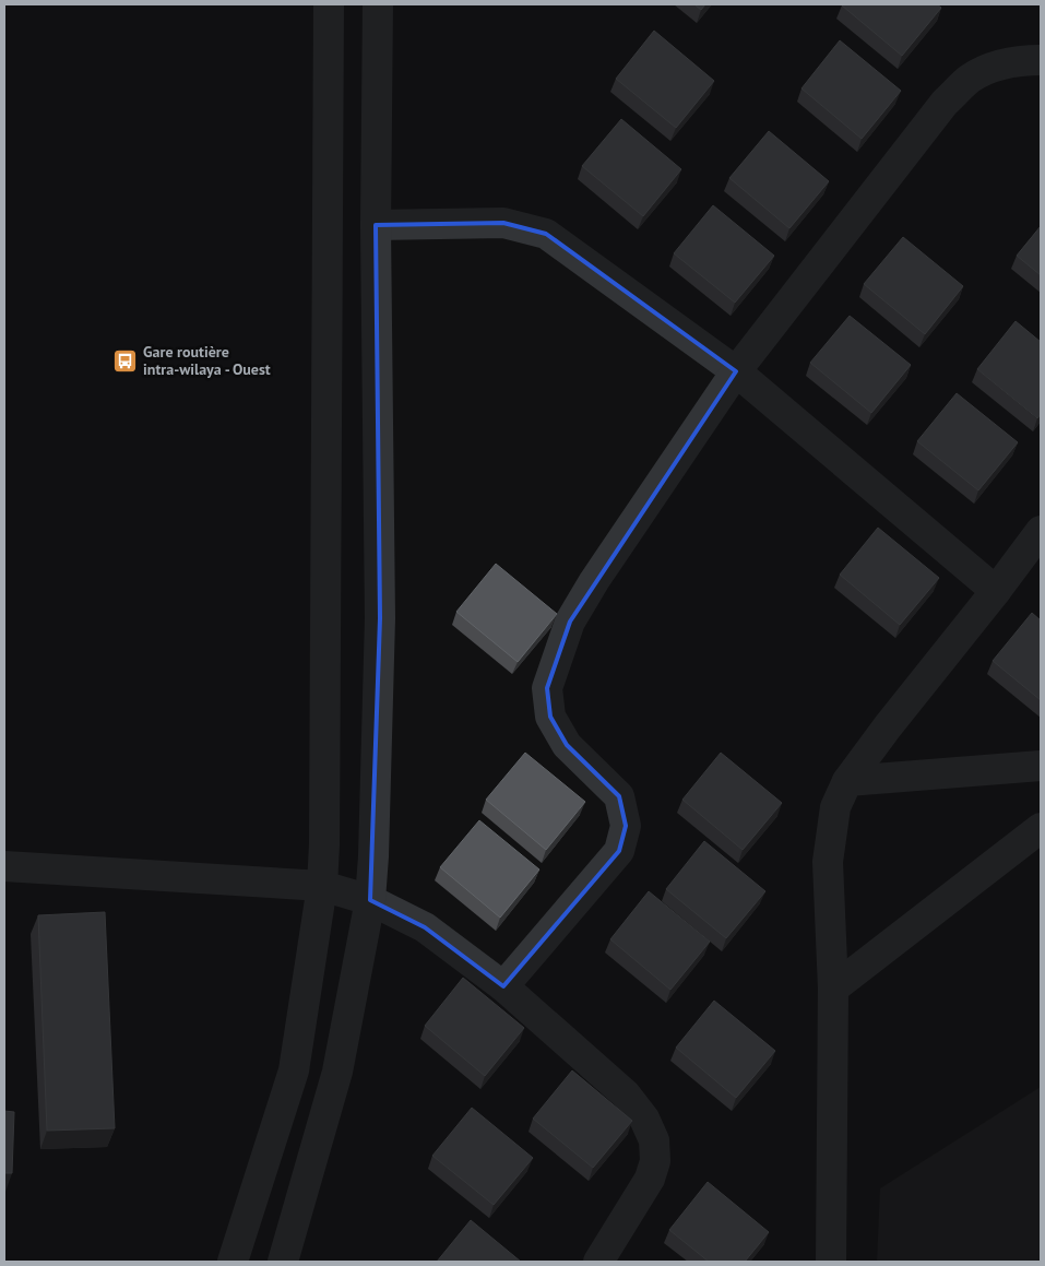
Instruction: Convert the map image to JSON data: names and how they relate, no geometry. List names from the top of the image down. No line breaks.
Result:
{"places":{"bus stop":["Gare routière intra-wilaya - Ouest"]}}
